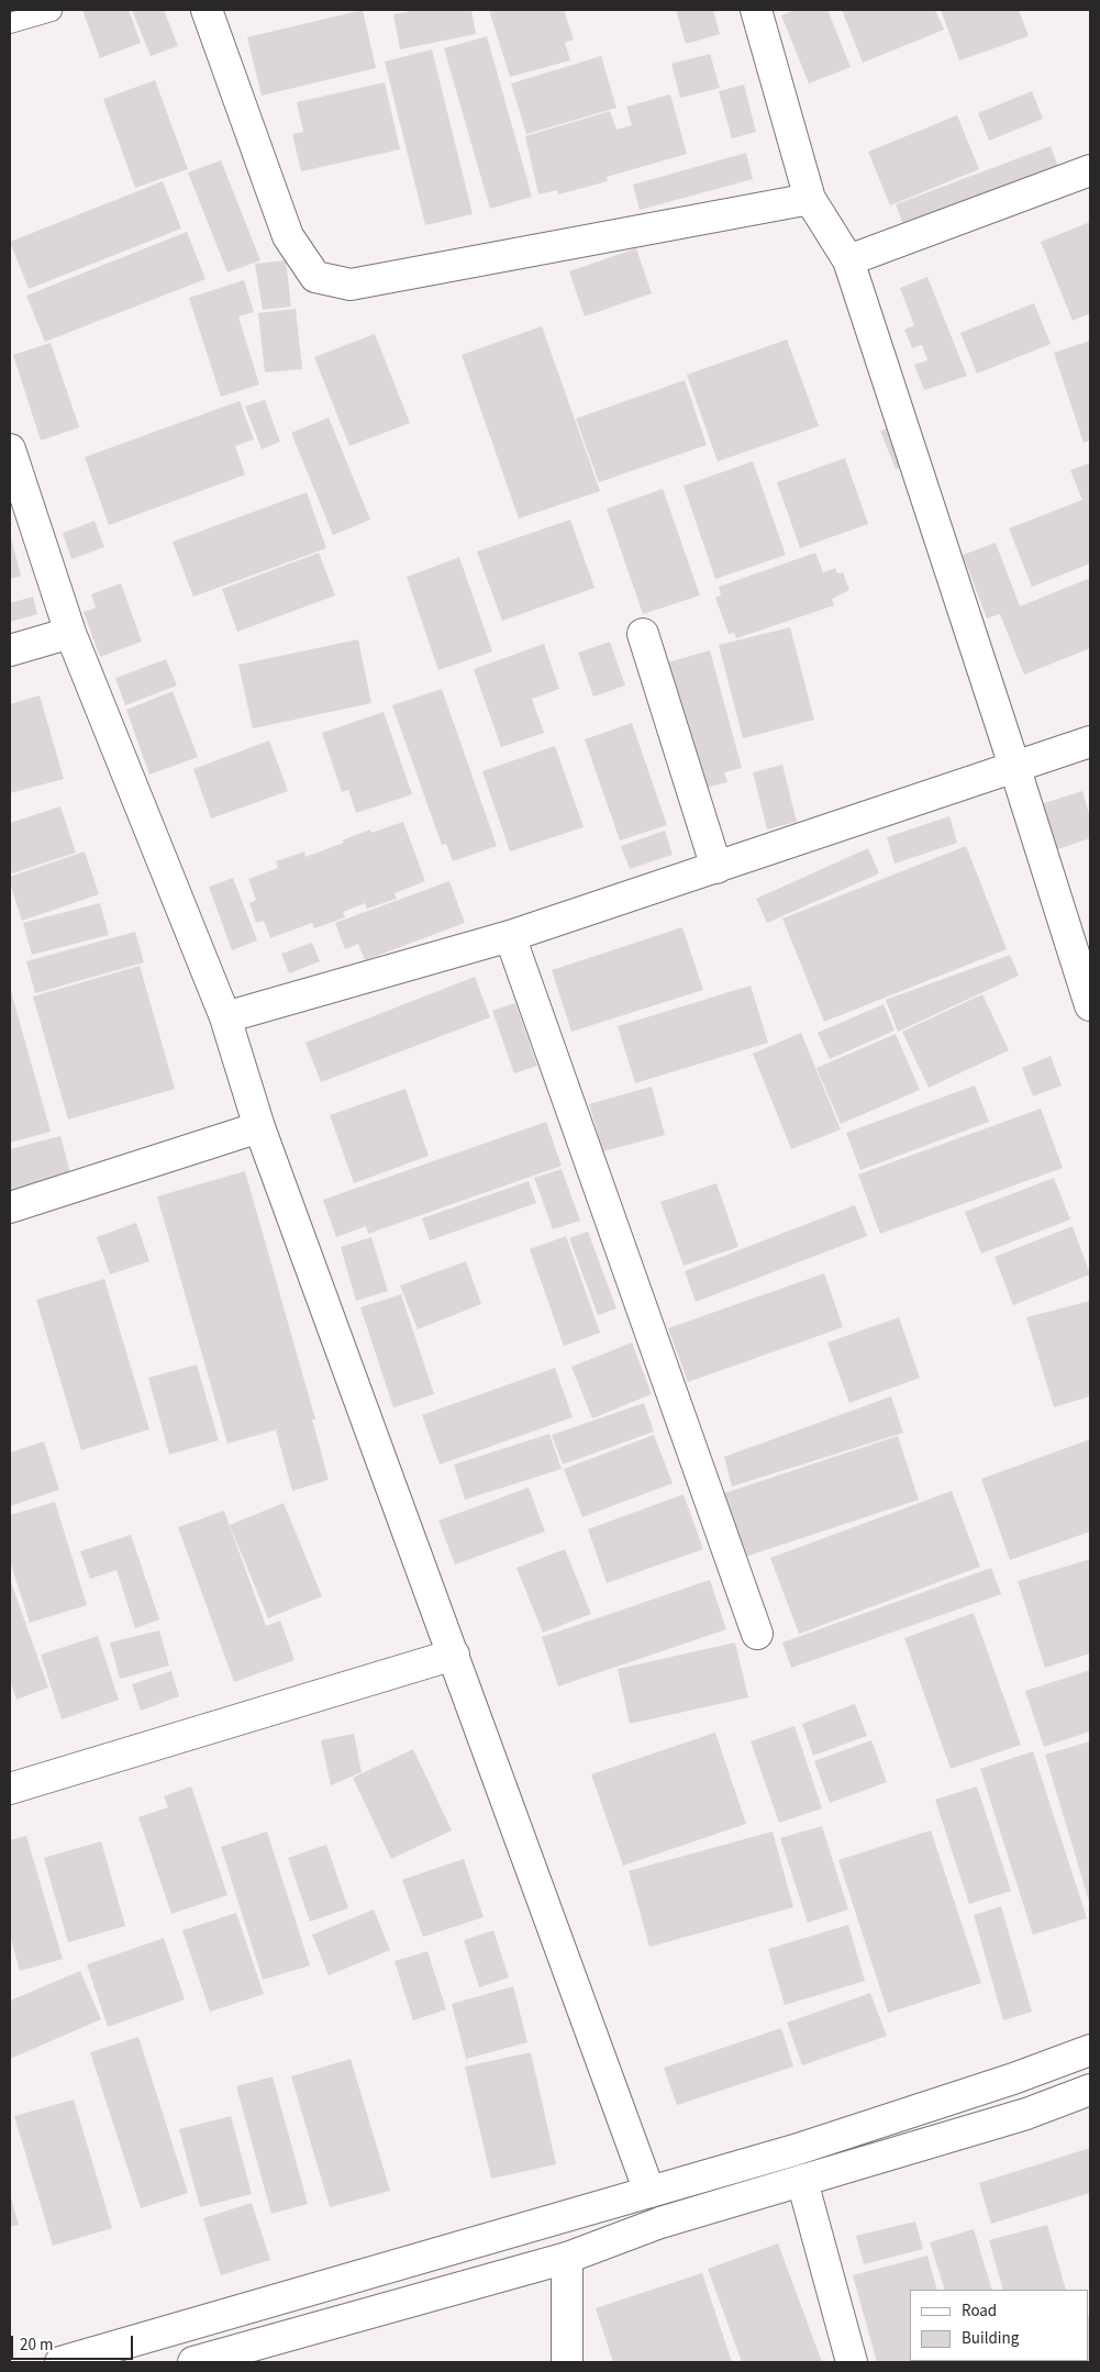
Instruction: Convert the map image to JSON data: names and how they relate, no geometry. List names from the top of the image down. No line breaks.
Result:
{"legend":["Road","Building"],"scale_bar":"20 m"}
